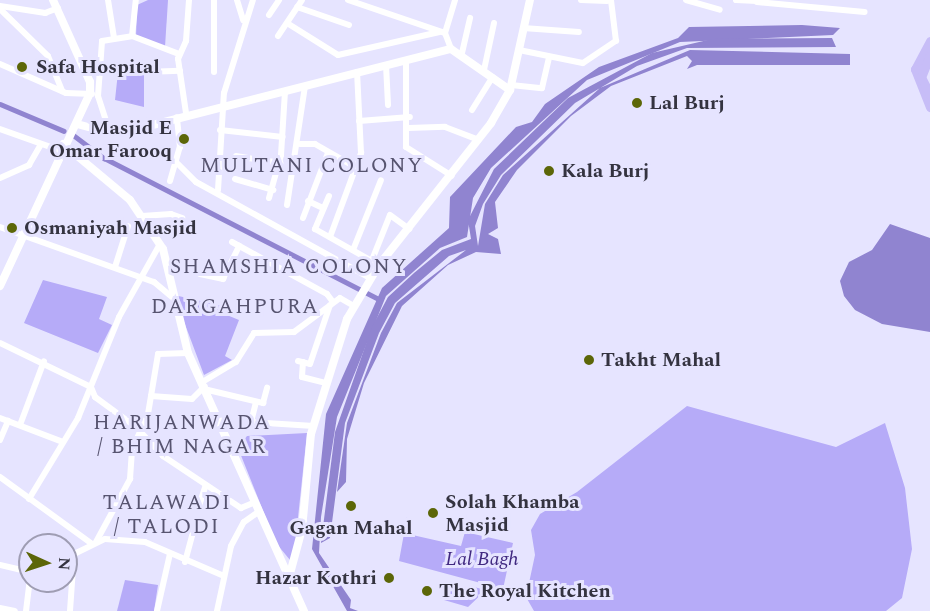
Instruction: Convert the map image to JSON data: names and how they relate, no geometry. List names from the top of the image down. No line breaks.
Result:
{"districts":["MULTANI COLONY","SHAMSHIA COLONY","DARGAHPURA","HARIJANWADA / BHIM NAGAR","TALAWADI / TALODI"],"parks":["Lal Bagh"],"places":["Safa Hospital","Lal Burj","Masjid E Omar Farooq","Kala Burj","Osmaniyah Masjid","Takht Mahal","Gagan Mahal","Solah Khamba Masjid","Hazar Kothri","The Royal Kitchen"],"north":"right"}
